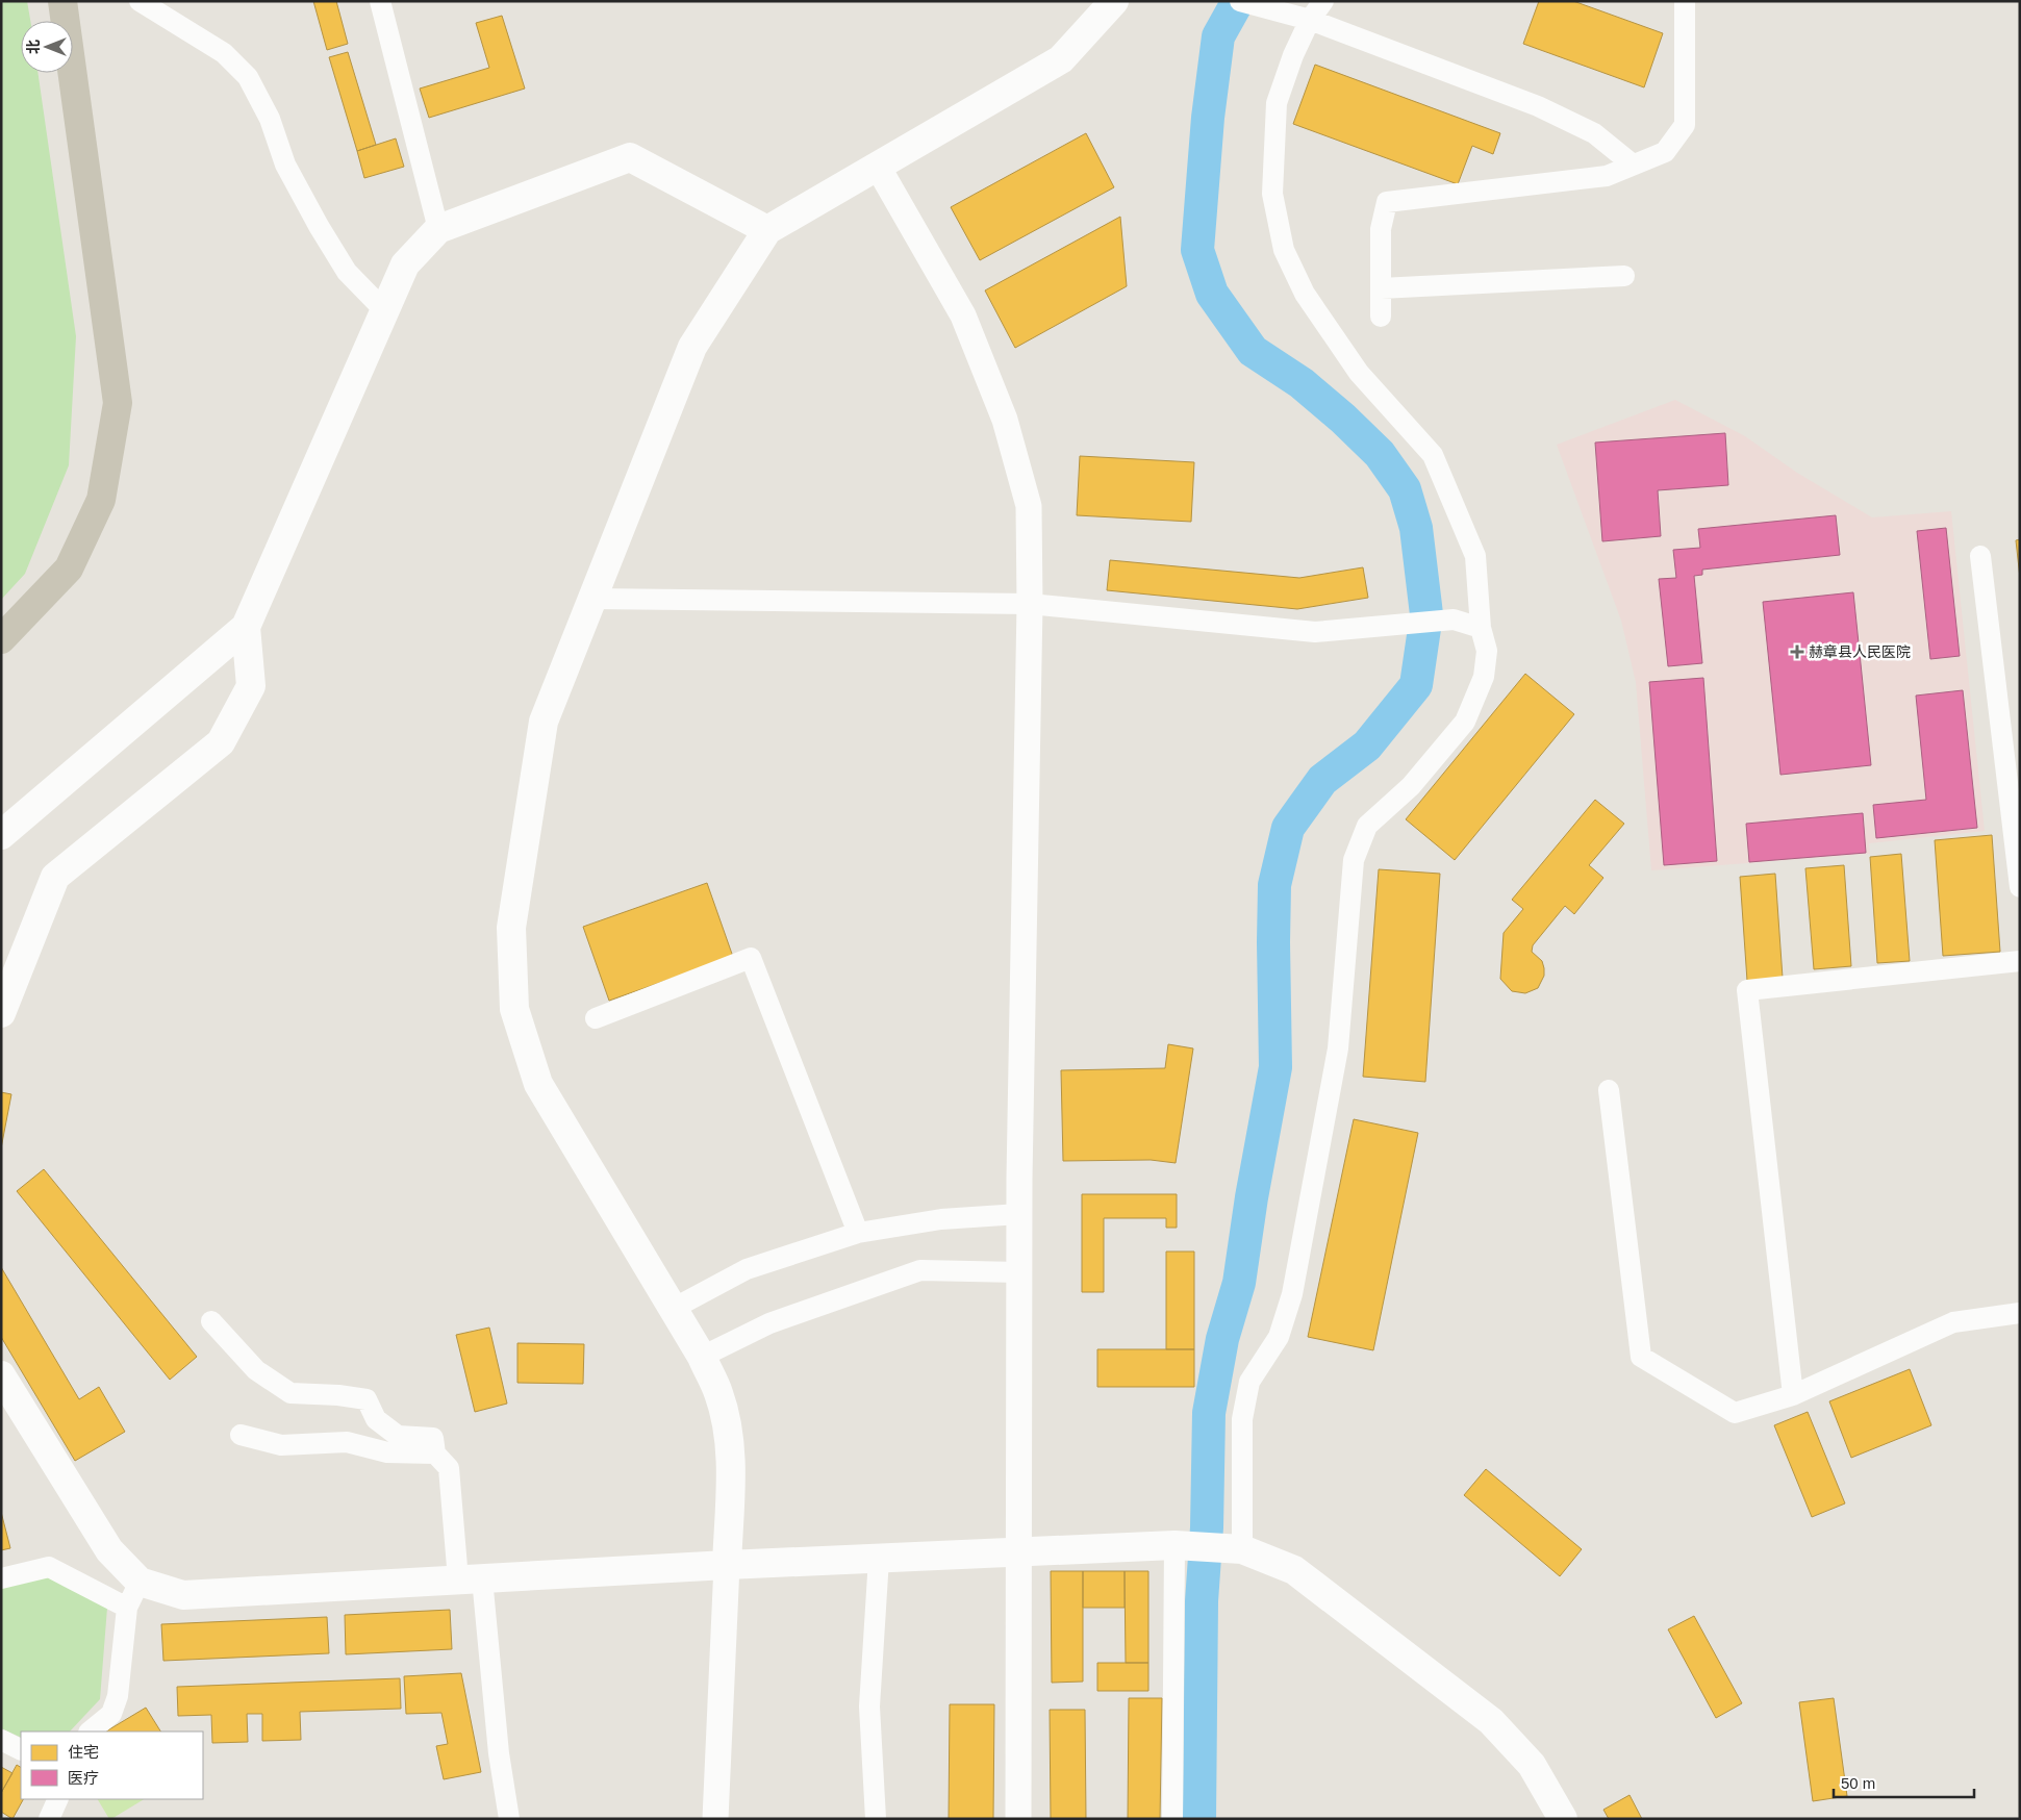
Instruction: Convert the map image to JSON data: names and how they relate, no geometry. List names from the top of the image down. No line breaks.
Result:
{"places":{"health":["赫章县人民医院"]},"legend":["住宅","医疗"],"scale_bar":"50 m","north":"left"}
